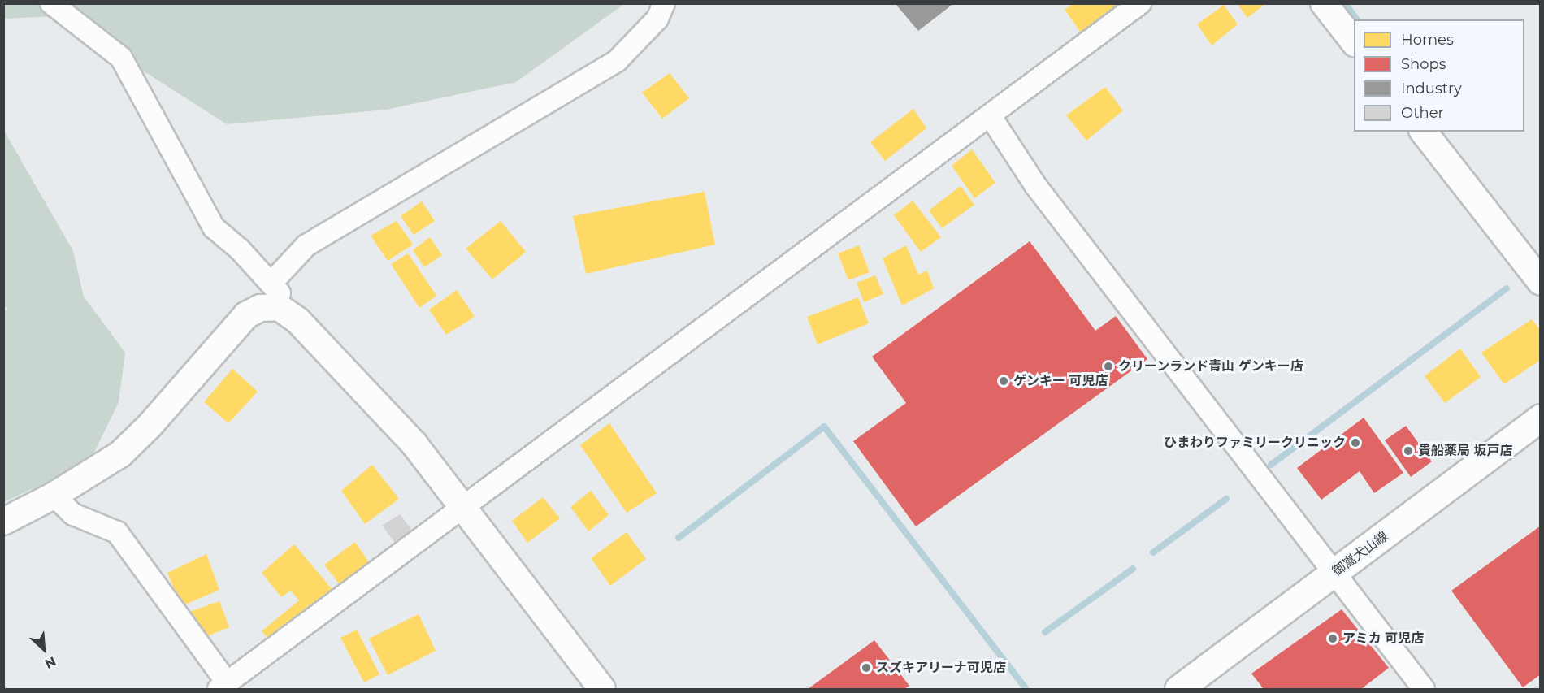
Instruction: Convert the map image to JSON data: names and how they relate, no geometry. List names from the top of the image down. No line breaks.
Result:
{"streets":{"main road":["御嵩犬山線"]},"places":["クリーンランド青山 ゲンキー店","ゲンキー 可児店","ひまわりファミリークリニック","貴船薬局 坂戸店","アミカ 可児店","スズキアリーナ可児店"],"legend":["Homes","Shops","Industry","Other"],"north":"bottom right"}
